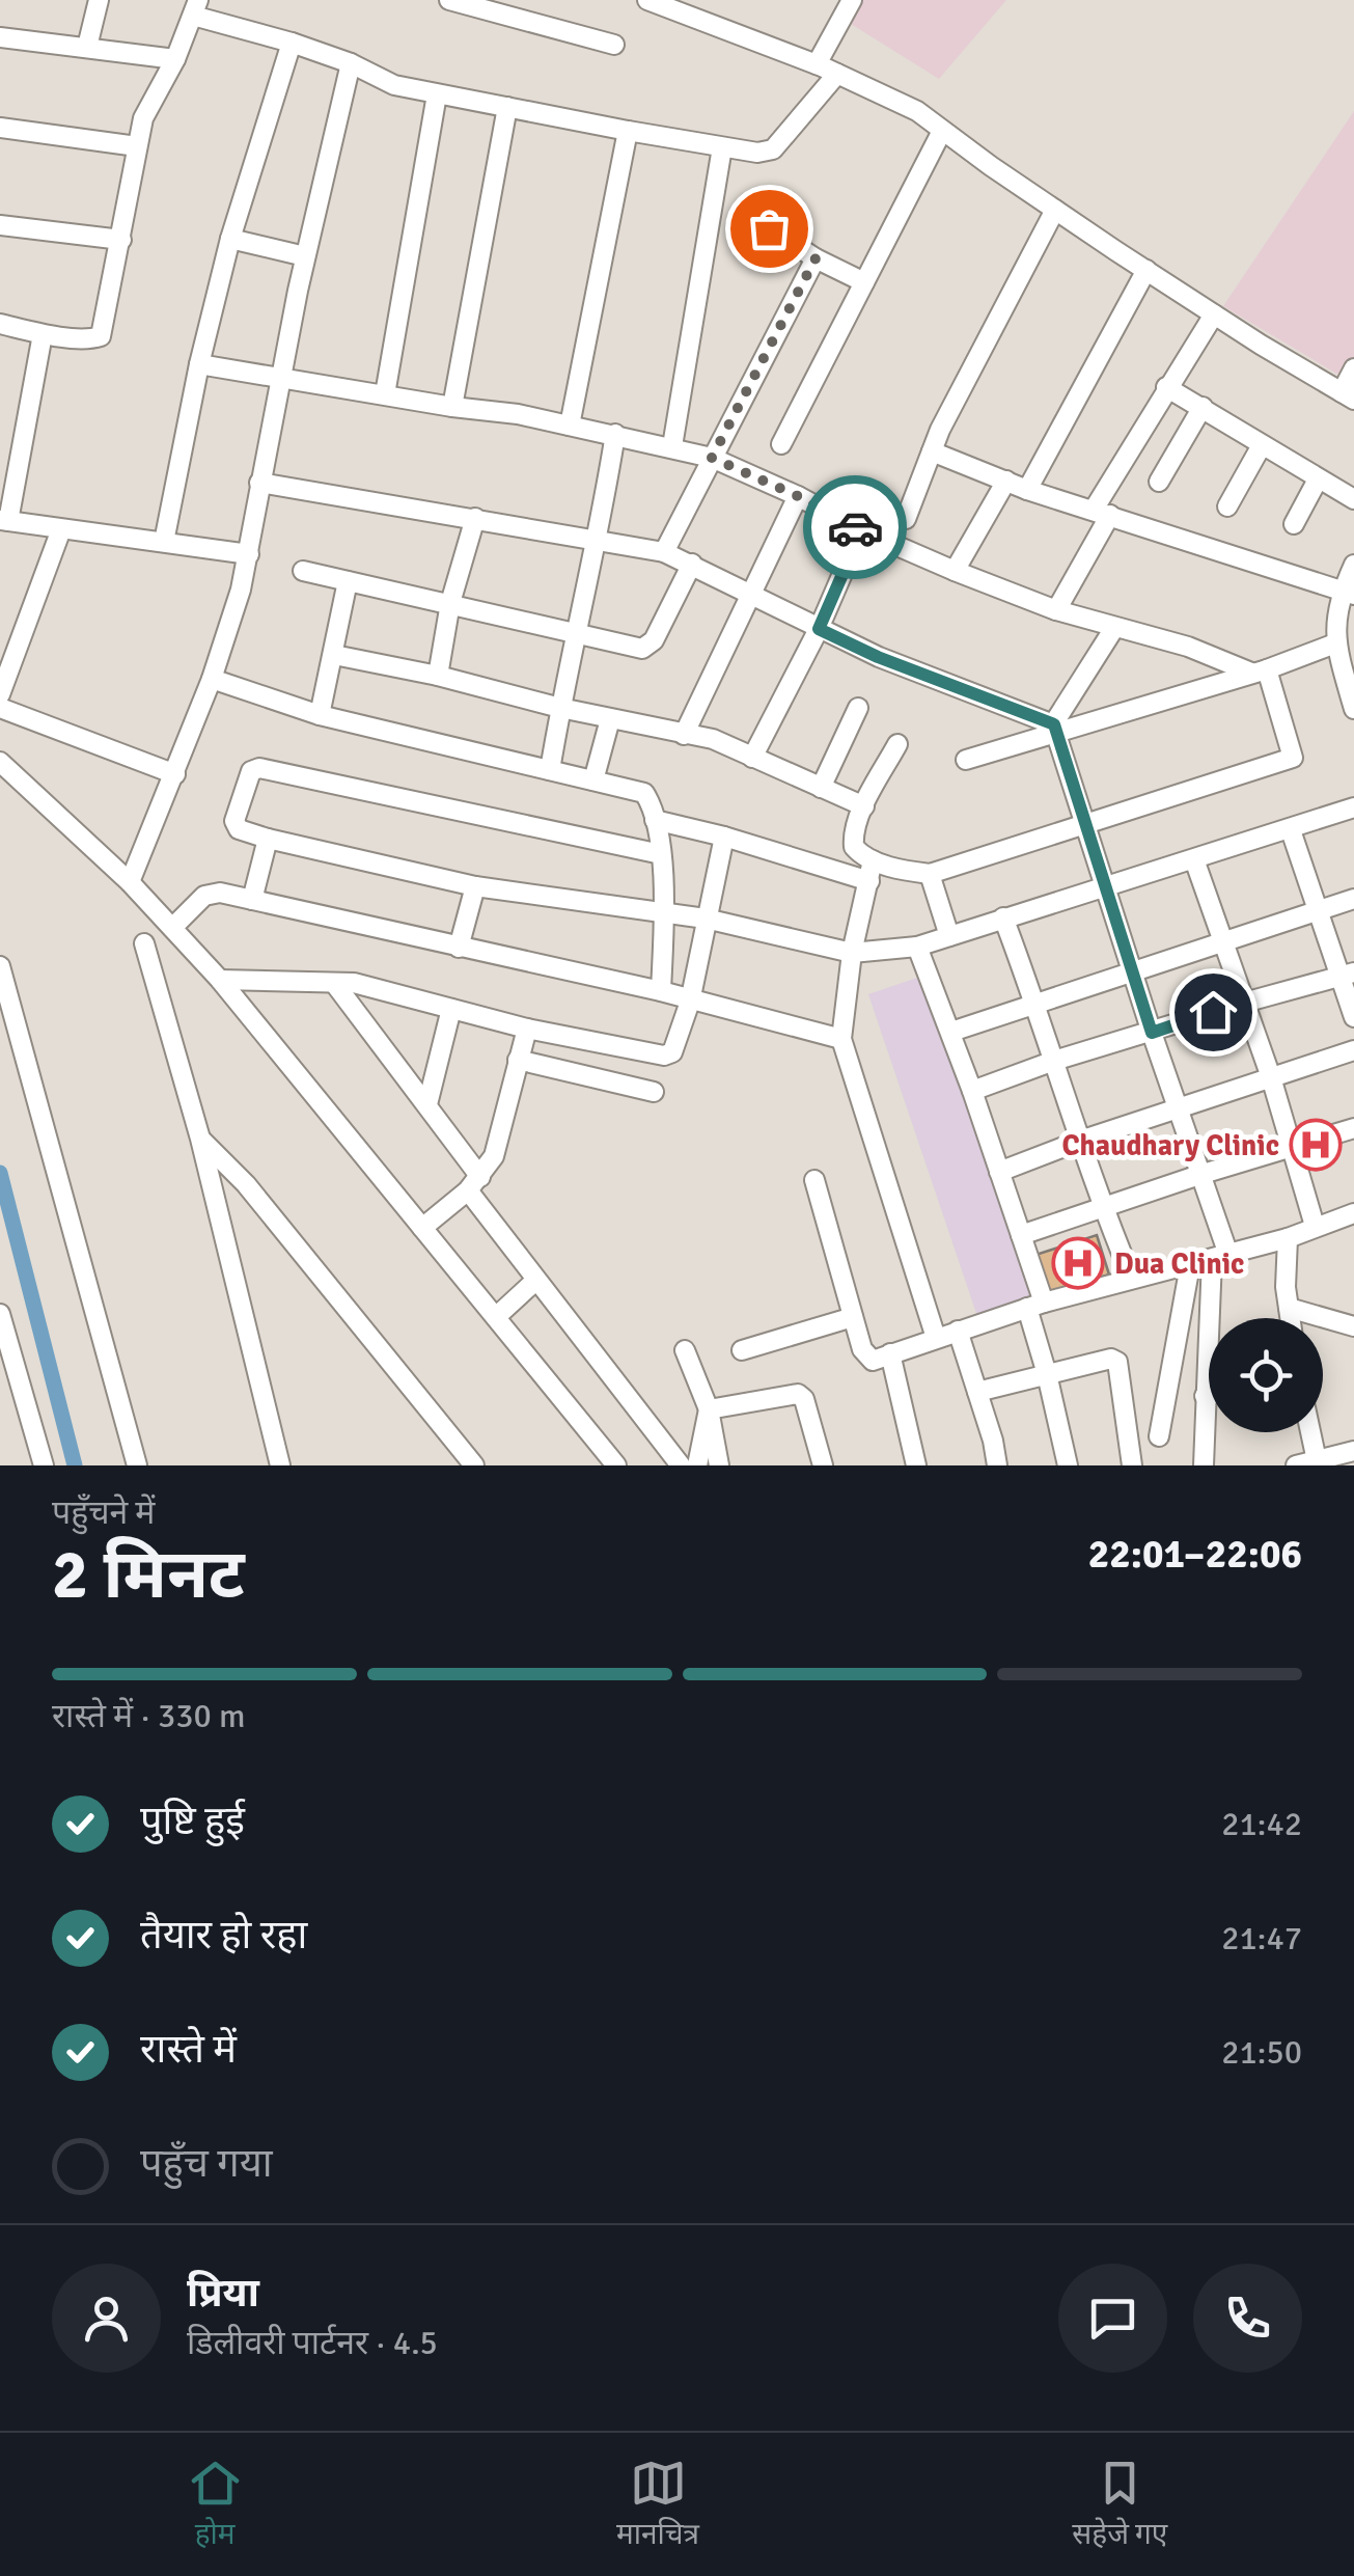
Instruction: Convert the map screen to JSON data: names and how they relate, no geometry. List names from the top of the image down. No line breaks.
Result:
{"places":{"hospital":["Chaudhary Clinic","Dua Clinic"]},"page":{"heading":["2 मिनट","पहुँचने में","22:01–22:06"],"panel":["प्रिया","डिलीवरी पार्टनर · 4.5"],"bar":"रास्ते में · 330 m","list":[["पुष्टि हुई","21:42"],["तैयार हो रहा","21:47"],["रास्ते में","21:50"],"पहुँच गया"],"tabs":["होम","मानचित्र","सहेजे गए"]}}
